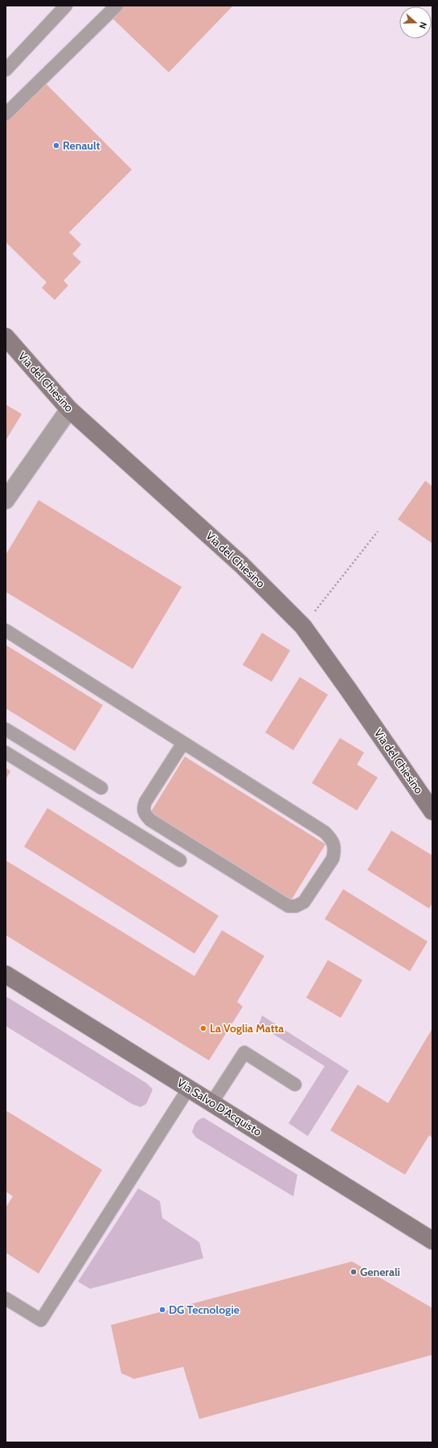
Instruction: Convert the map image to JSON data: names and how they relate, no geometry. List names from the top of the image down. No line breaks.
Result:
{"streets":{"street":["Via del Chiesino","Via Salvo D'Acquisto"]},"places":["Renault","La Voglia Matta","Generali","DG Tecnologie"],"north":"right"}
